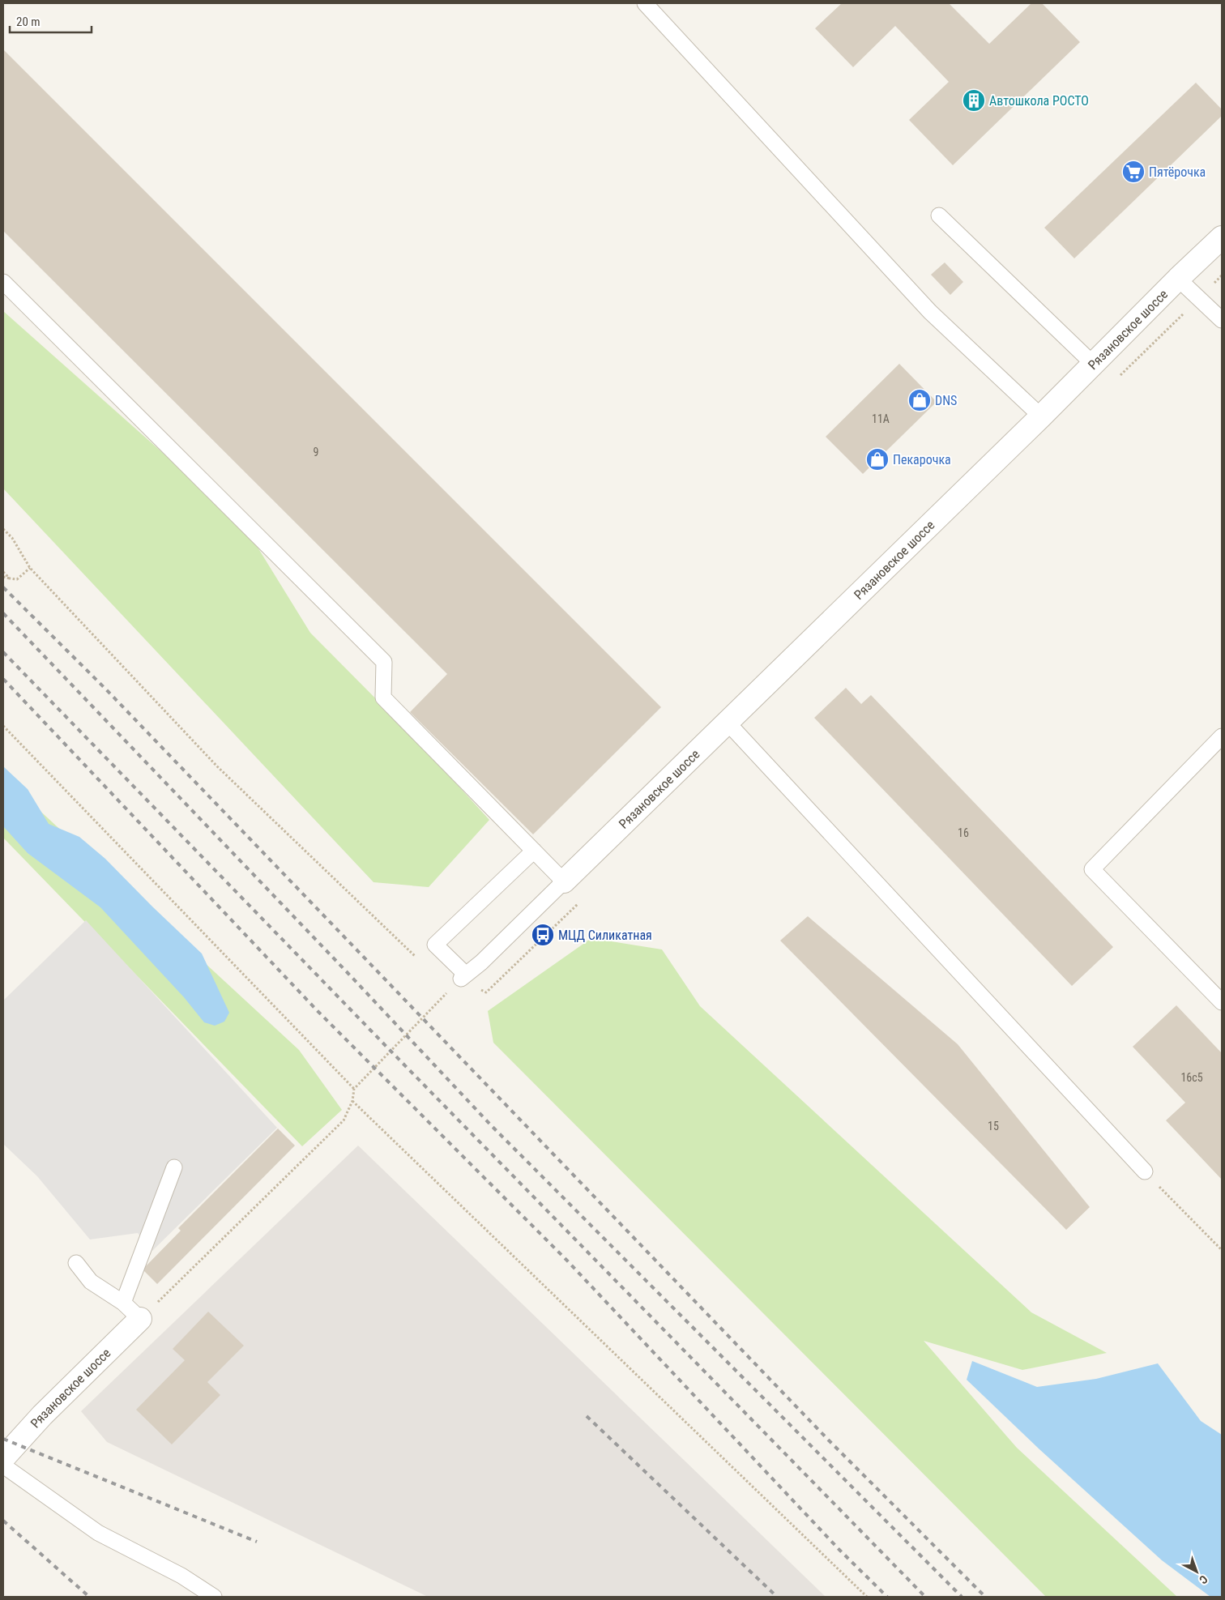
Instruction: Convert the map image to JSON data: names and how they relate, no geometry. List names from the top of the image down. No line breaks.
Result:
{"streets":{"street":["Рязановское шоссе"]},"places":{"building":["Автошкола РОСТО"],"supermarket":["Пятёрочка"],"shop":["DNS","Пекарочка"],"bus stop":["МЦД Силикатная"]},"house_numbers":["11А","9","16","16с5","15"],"scale_bar":"20 m","north":"bottom right"}
